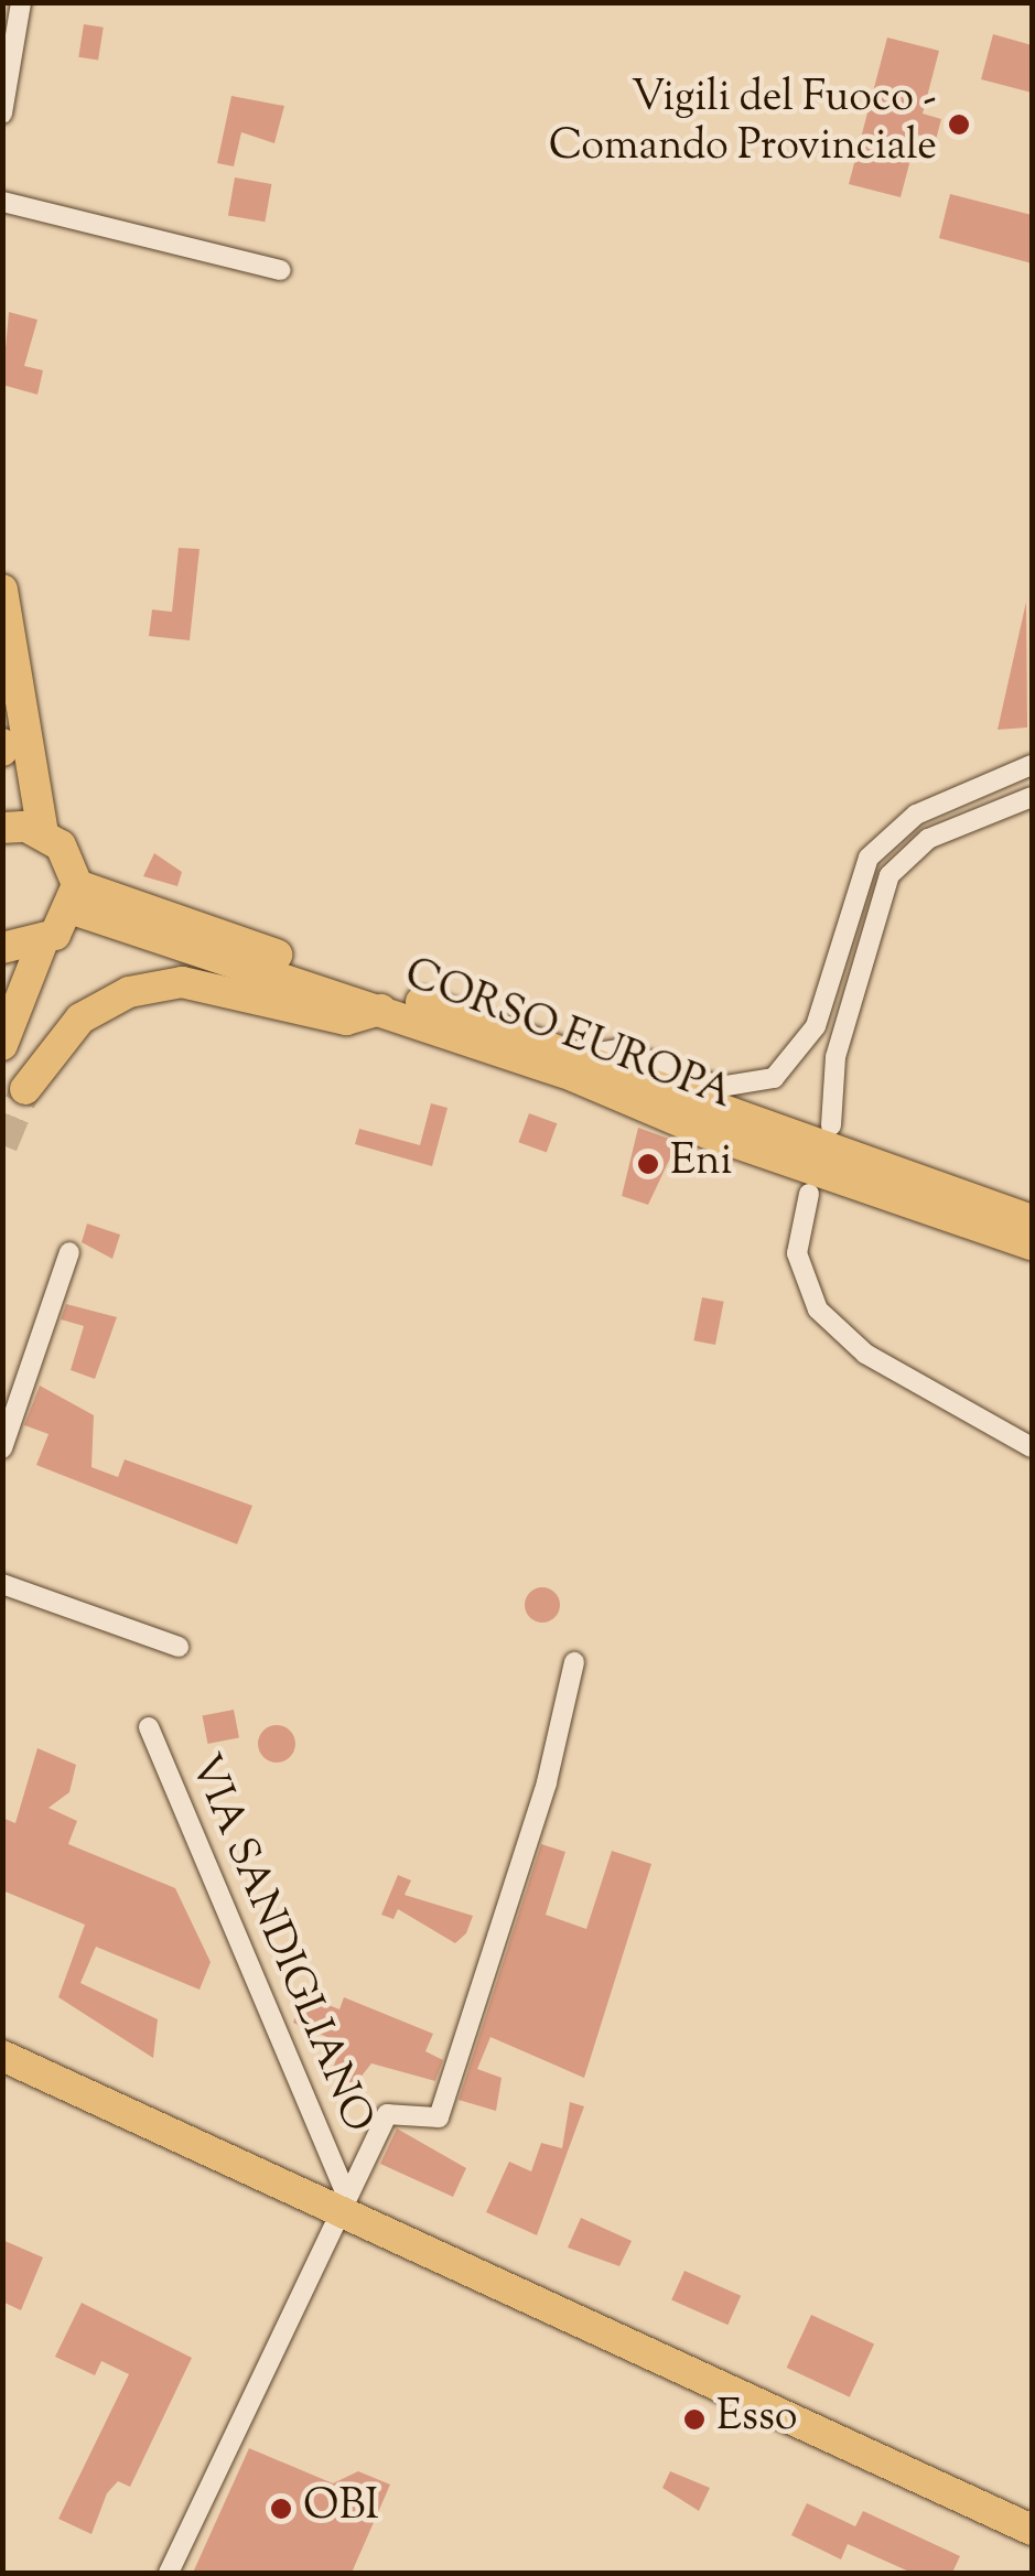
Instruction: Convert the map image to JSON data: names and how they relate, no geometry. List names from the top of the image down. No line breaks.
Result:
{"streets":{"main road":["CORSO EUROPA"],"street":["VIA SANDIGLIANO"]},"places":["Vigili del Fuoco - Comando Provinciale","Eni","Esso","OBI"]}
